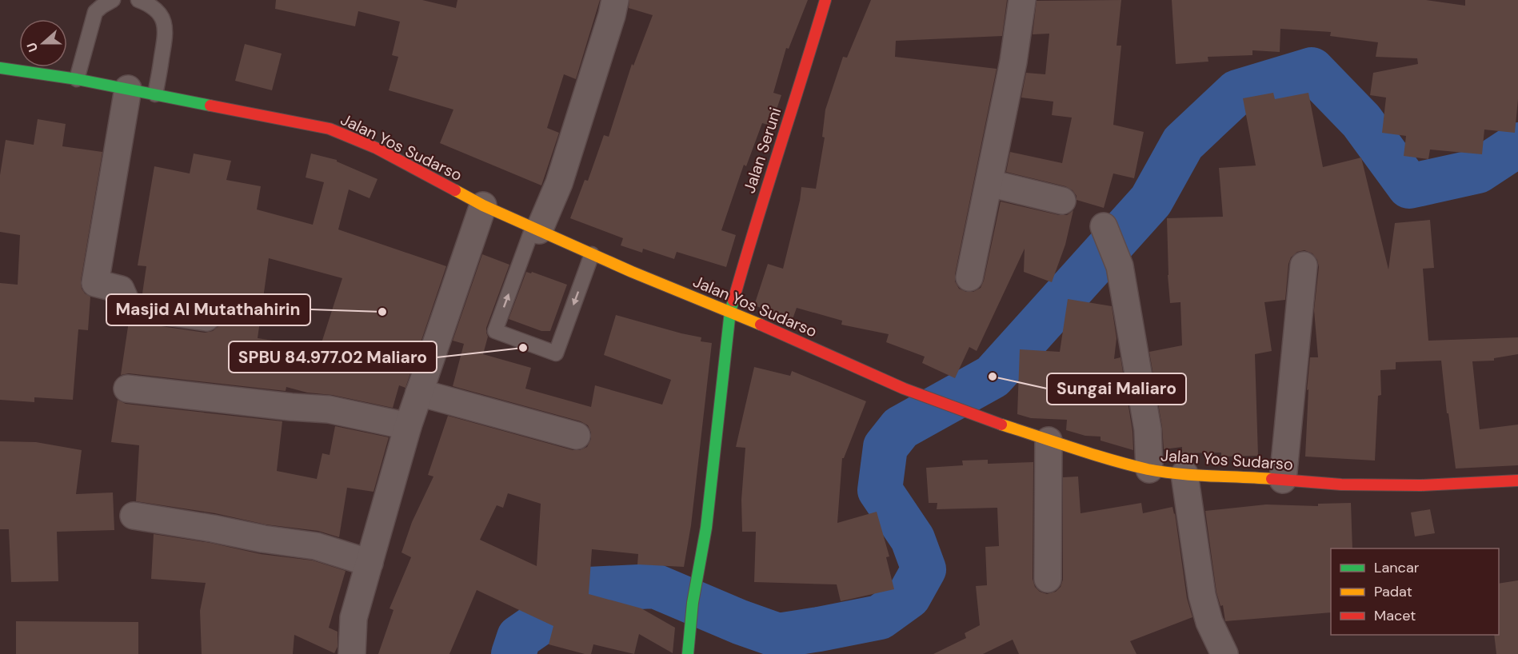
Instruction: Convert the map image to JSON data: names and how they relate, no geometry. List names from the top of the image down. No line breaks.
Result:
{"streets":{"street":["Jalan Yos Sudarso","Jalan Seruni"]},"crossings":[["Jalan Yos Sudarso","Jalan Seruni"]],"places":["Masjid Al Mutathahirin","SPBU 84.977.02 Maliaro","Sungai Maliaro"],"legend":["Lancar","Padat","Macet"],"north":"left"}
